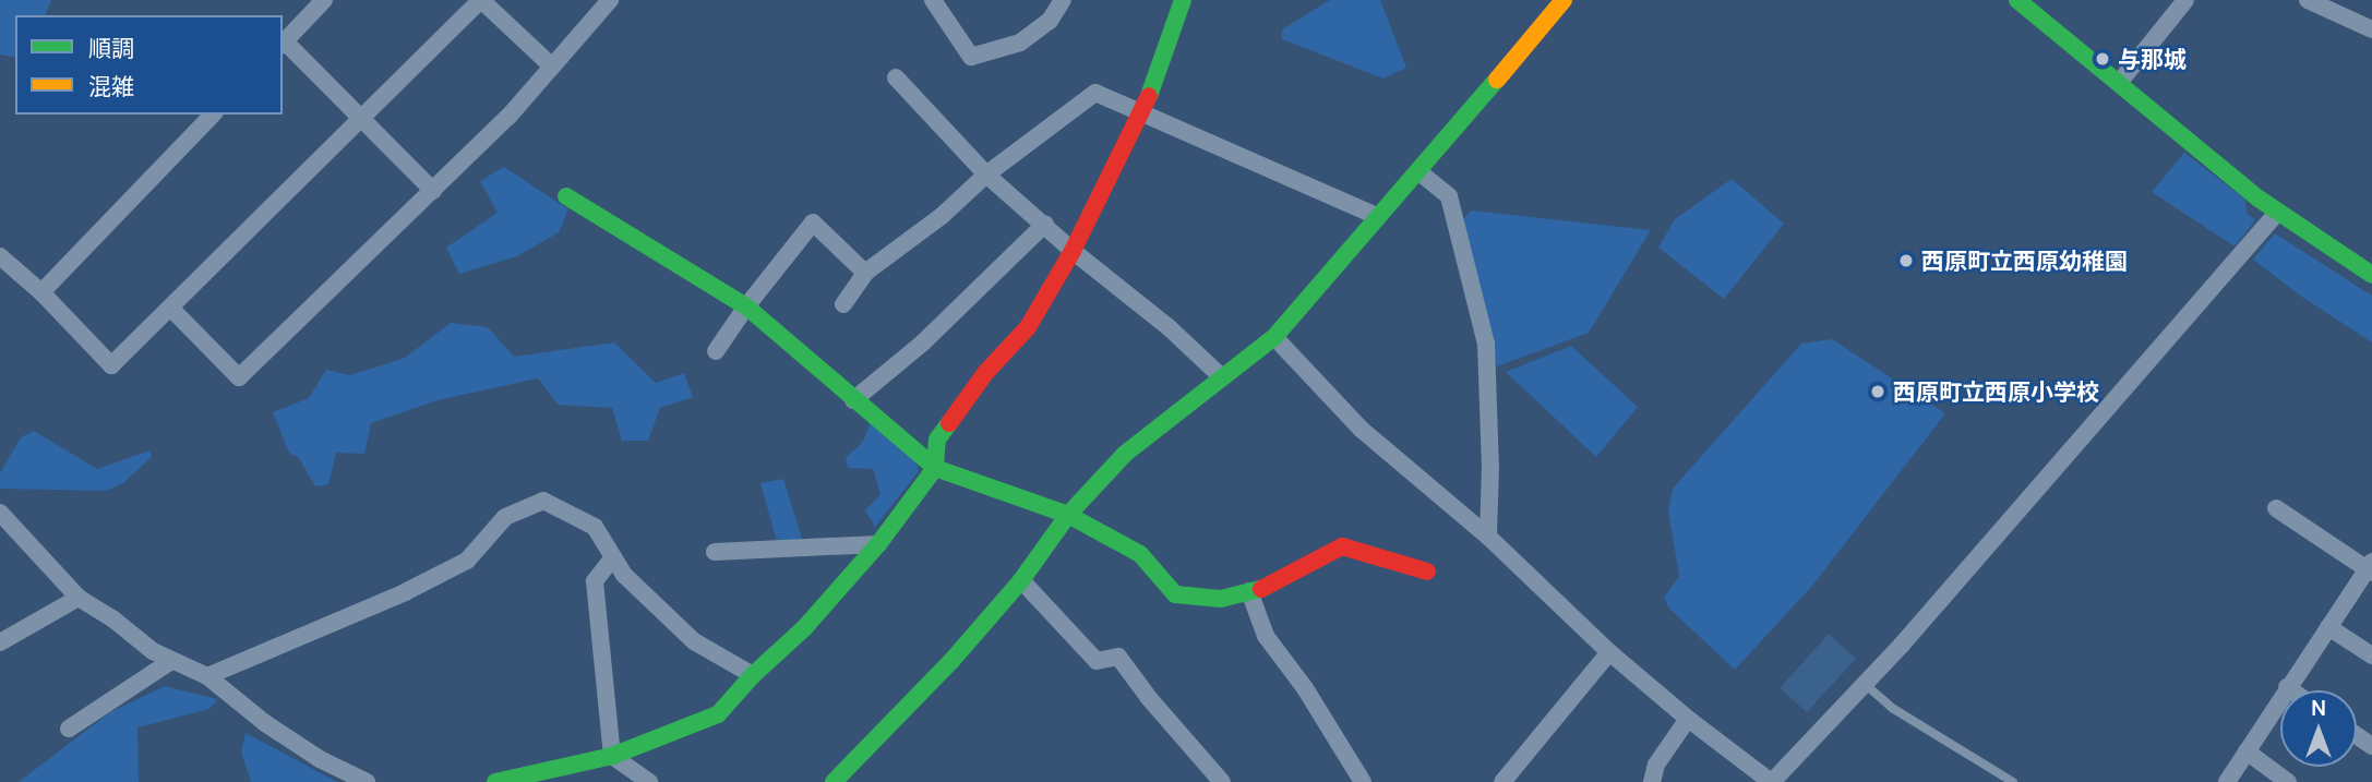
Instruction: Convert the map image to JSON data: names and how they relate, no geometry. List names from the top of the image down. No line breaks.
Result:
{"places":["与那城","西原町立西原幼稚園","西原町立西原小学校"],"legend":["順調","混雑"],"north":"top"}
